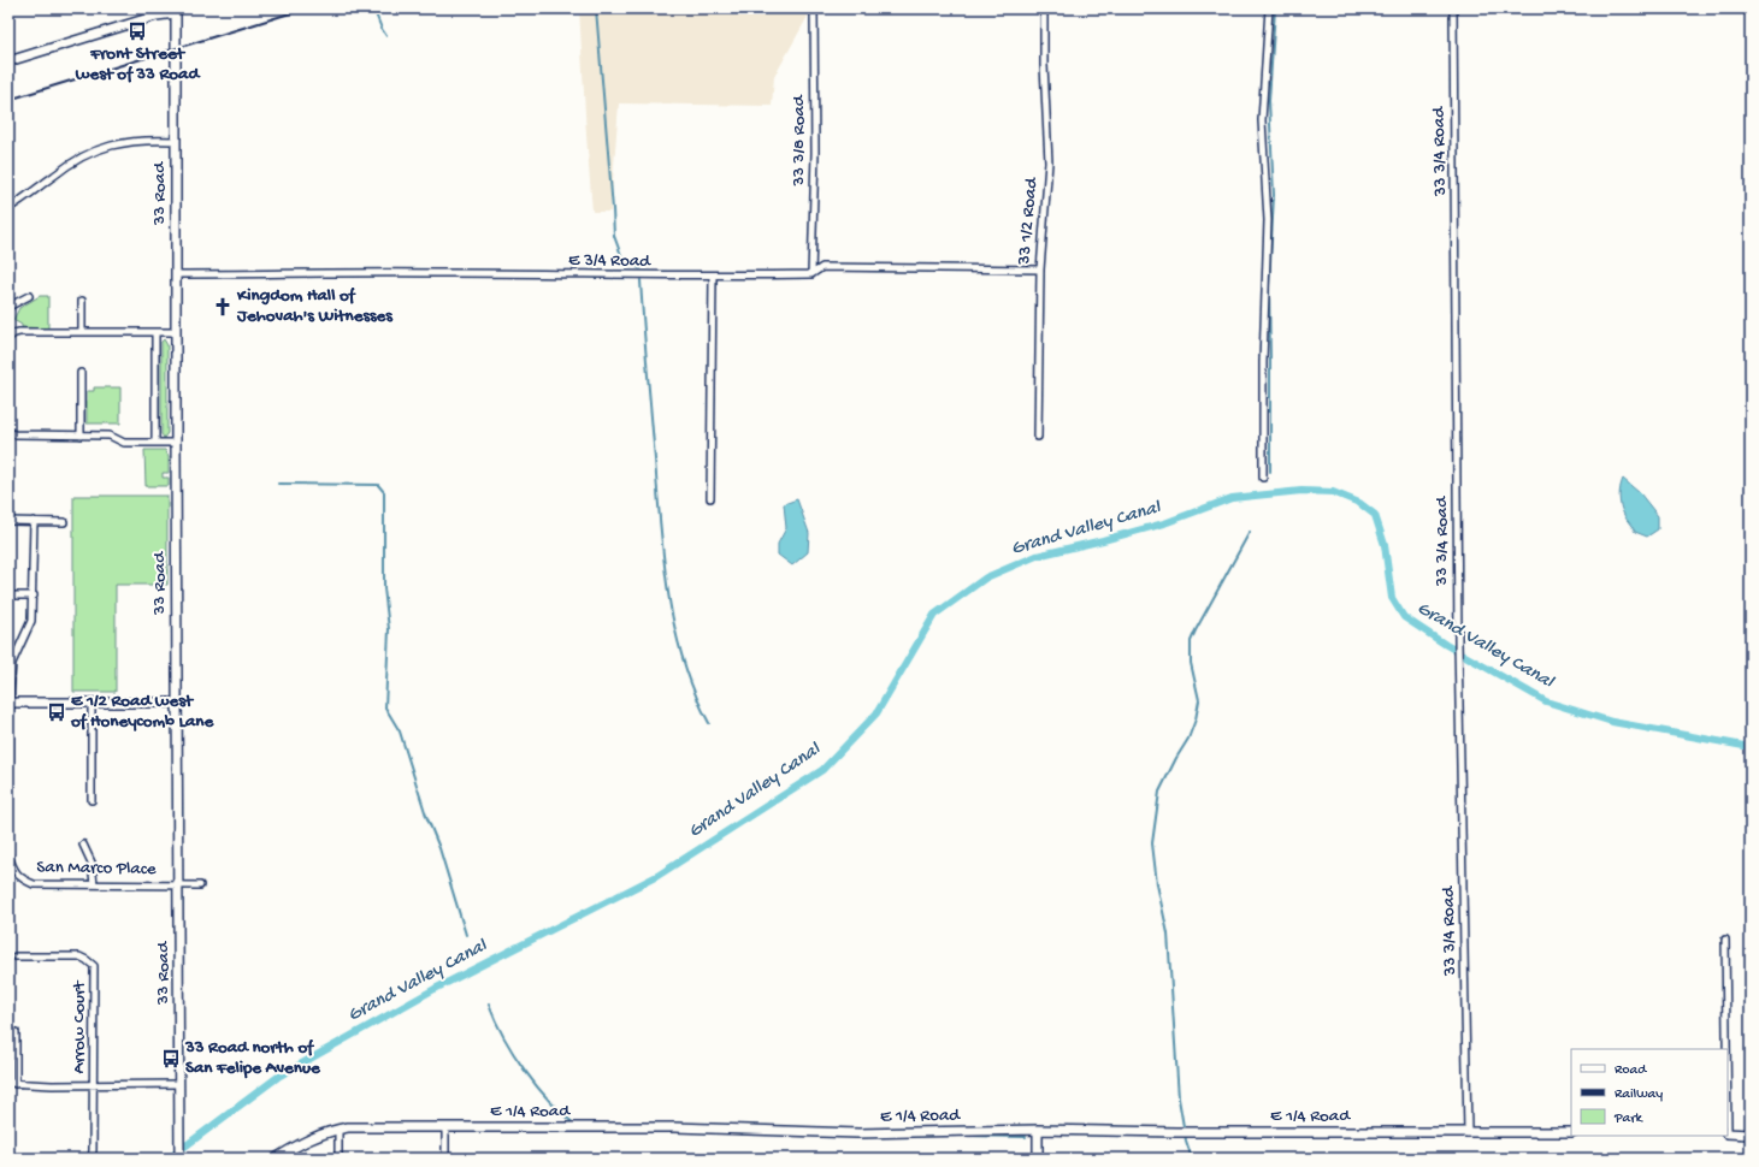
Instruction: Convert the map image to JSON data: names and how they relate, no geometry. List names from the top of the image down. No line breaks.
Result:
{"streets":{"street":["33 3/8 Road","33 3/4 Road","33 Road","33 1/2 Road","E 3/4 Road","San Marco Place","Arrow Court","E 1/4 Road"]},"crossings":[["33 3/8 Road","E 3/4 Road"],["33 3/4 Road","E 1/4 Road"],["33 Road","E 3/4 Road"],["33 Road","San Marco Place"],["33 1/2 Road","E 3/4 Road"]],"water":["Grand Valley Canal"],"places":{"bus stop":["Front Street west of 33 Road","E 1/2 Road west of Honeycomb Lane","33 Road north of San Felipe Avenue"],"church":["Kingdom Hall of Jehovah's Witnesses"]},"legend":["Road","Railway","Park"]}
